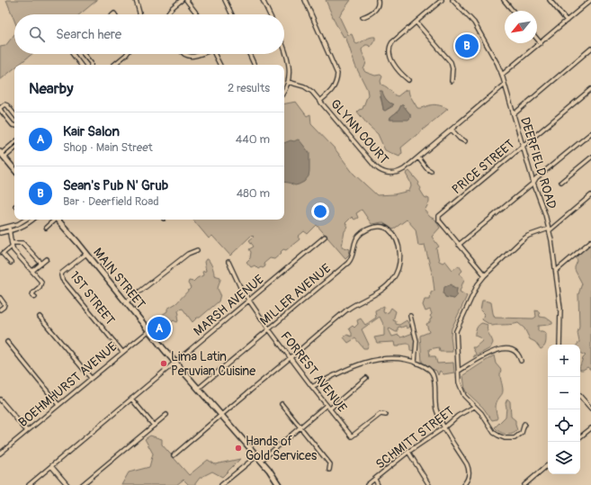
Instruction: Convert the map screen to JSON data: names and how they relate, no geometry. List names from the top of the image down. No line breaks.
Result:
{"streets":{"main road":["MAIN STREET"],"street":["GLYNN COURT","DEERFIELD ROAD","PRICE STREET","MILLER AVENUE","1ST STREET","MARSH AVENUE","FORREST AVENUE","BOEHMHURST AVENUE","SCHMITT STREET"]},"crossings":[["GLYNN COURT","DEERFIELD ROAD"],["DEERFIELD ROAD","PRICE STREET"],["MAIN STREET","MILLER AVENUE"],["MAIN STREET","1ST STREET"],["MAIN STREET","MARSH AVENUE"],["MAIN STREET","BOEHMHURST AVENUE"],["MILLER AVENUE","FORREST AVENUE"],["1ST STREET","BOEHMHURST AVENUE"],["MARSH AVENUE","FORREST AVENUE"]],"places":["Lima Latin Peruvian Cuisine","Hands of Gold Services"],"north":"bottom left","page":{"search":"Search here","pins":["B","A"],"heading":["Nearby","2 results"],"list":[{"mark":"A","name":"Kair Salon","note":"Shop · Main Street","value":"440 m"},{"mark":"B","name":"Sean's Pub N' Grub","note":"Bar · Deerfield Road","value":"480 m"}],"map_buttons":["+","−"]}}
